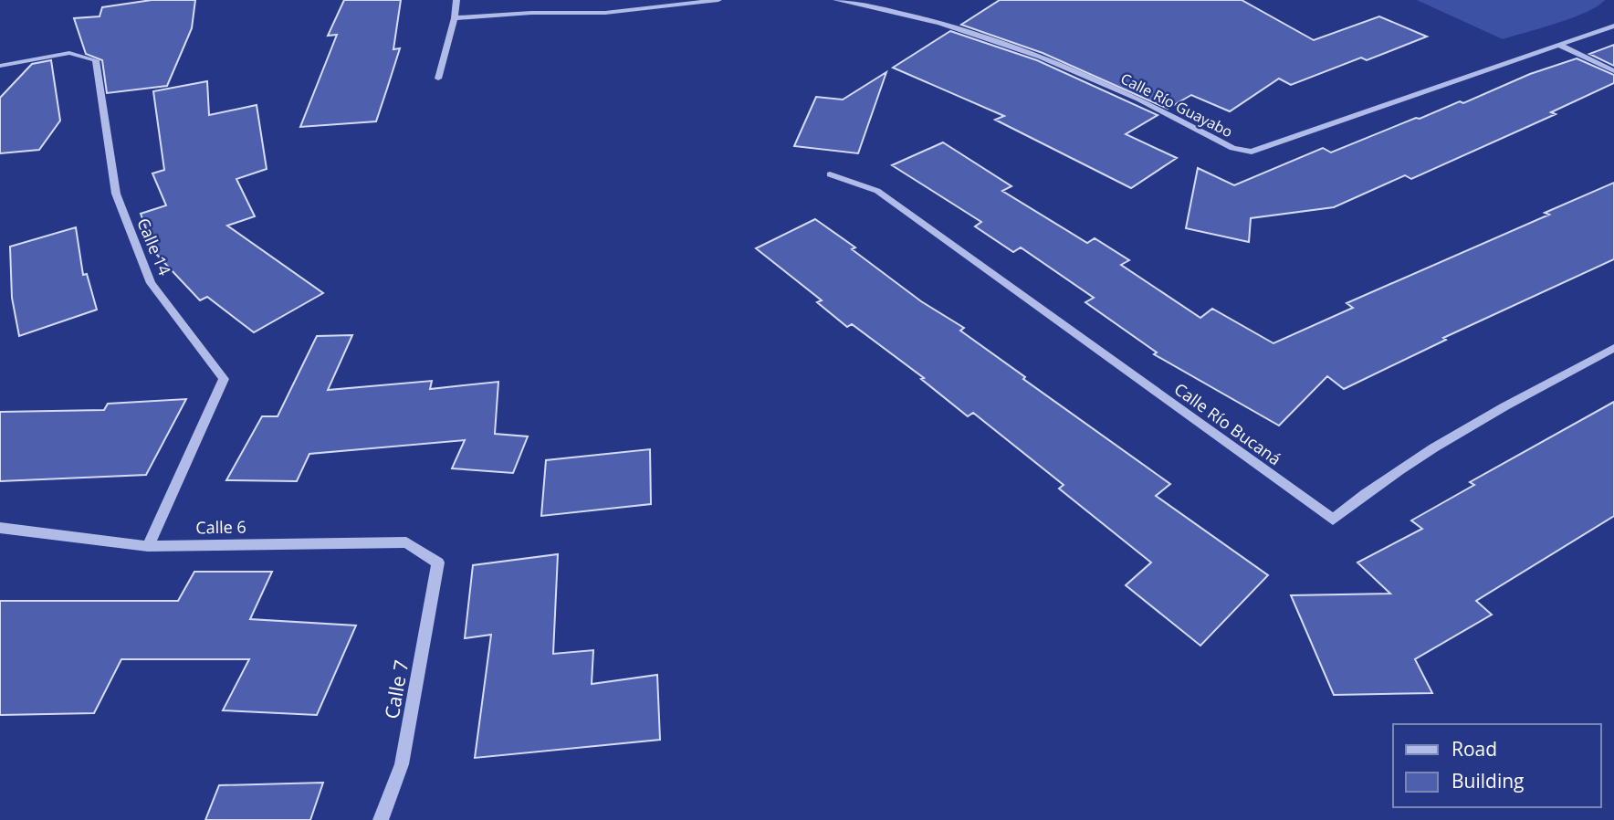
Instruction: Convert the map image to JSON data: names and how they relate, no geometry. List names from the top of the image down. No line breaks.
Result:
{"streets":{"street":["Calle Río Guayabo","Calle 14","Calle Río Bucaná","Calle 6","Calle 7"]},"crossings":[["Calle 14","Calle 6"],["Calle 6","Calle 7"]],"legend":["Road","Building"]}
